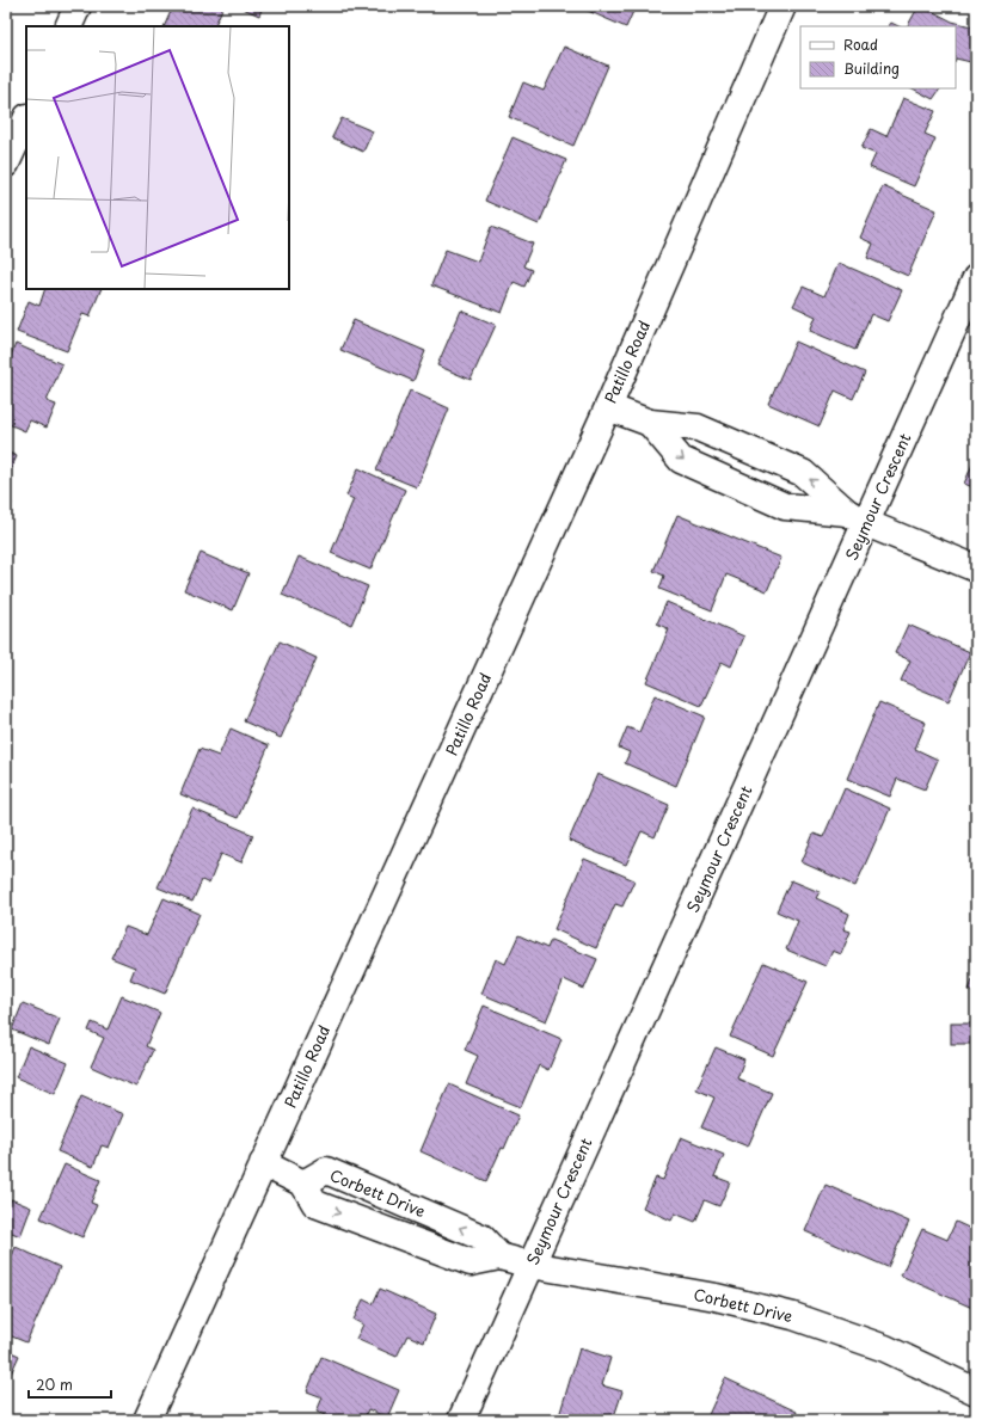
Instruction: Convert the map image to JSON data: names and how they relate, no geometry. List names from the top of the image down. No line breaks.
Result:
{"streets":{"street":["Patillo Road","Seymour Crescent","Corbett Drive"]},"crossings":[["Patillo Road","Corbett Drive"],["Seymour Crescent","Corbett Drive"]],"legend":["Road","Building"],"scale_bar":"20 m"}
